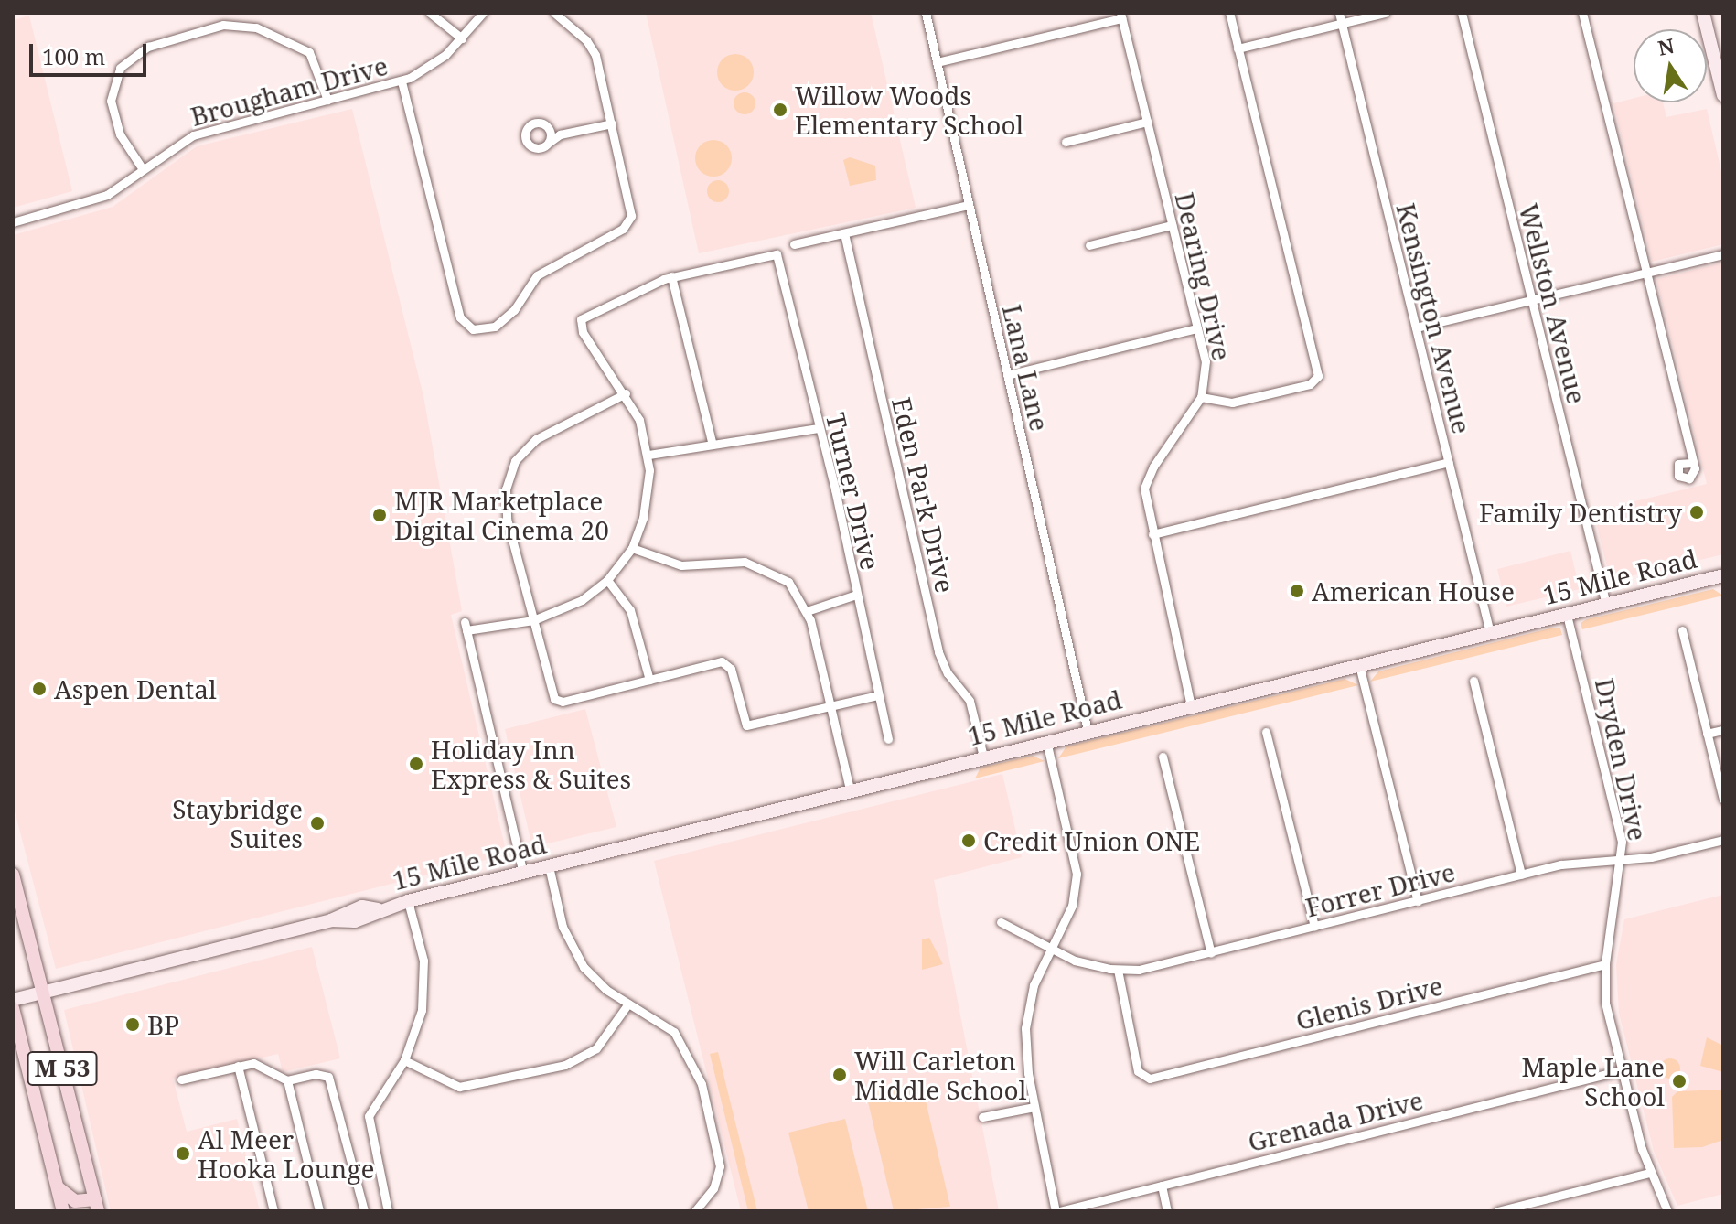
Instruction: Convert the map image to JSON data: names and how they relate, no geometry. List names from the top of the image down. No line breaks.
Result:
{"streets":{"main road":["15 Mile Road","M 53"],"street":["Brougham Drive","Dearing Drive","Wellston Avenue","Kensington Avenue","Lana Lane","Turner Drive","Eden Park Drive","Dryden Drive","Forrer Drive","Glenis Drive","Grenada Drive"]},"crossings":[["Dearing Drive","15 Mile Road"],["Wellston Avenue","15 Mile Road"],["Kensington Avenue","15 Mile Road"],["Lana Lane","15 Mile Road"],["Eden Park Drive","15 Mile Road"],["15 Mile Road","Dryden Drive"],["15 Mile Road","M 53"],["Dryden Drive","Forrer Drive"],["Dryden Drive","Glenis Drive"],["Dryden Drive","Grenada Drive"],["Forrer Drive","Glenis Drive"]],"places":["Willow Woods Elementary School","Family Dentistry","MJR Marketplace Digital Cinema 20","American House","Aspen Dental","Holiday Inn Express & Suites","Staybridge Suites","Credit Union ONE","BP","Will Carleton Middle School","Maple Lane School","Al Meer Hooka Lounge"],"scale_bar":"100 m","north":"top"}
